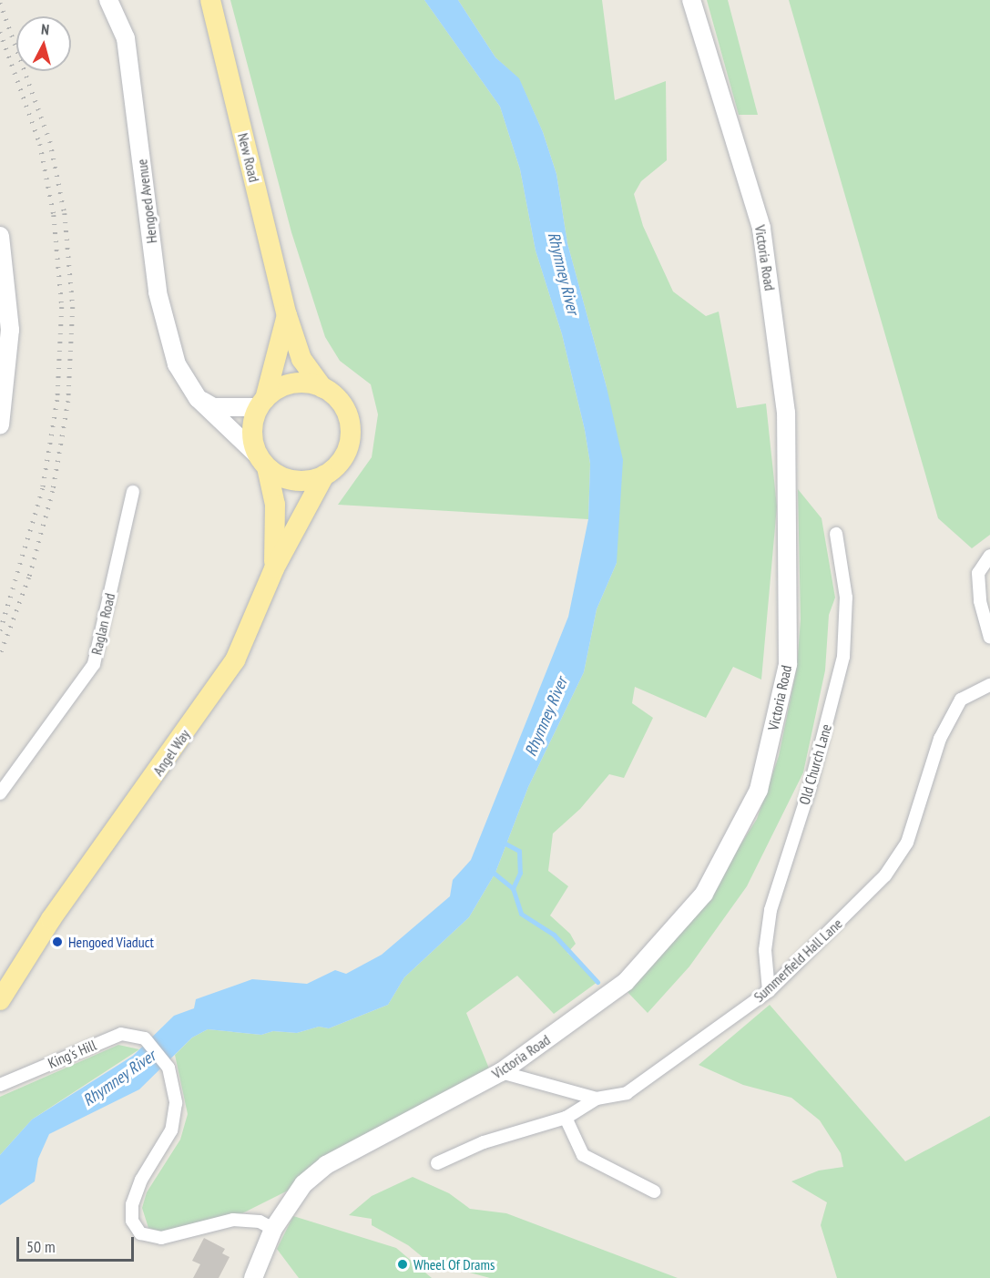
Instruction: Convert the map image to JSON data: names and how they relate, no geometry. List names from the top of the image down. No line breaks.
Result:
{"streets":{"main road":["New Road","Hengoed Avenue","Victoria Road","Angel Way"],"street":["Raglan Road","Old Church Lane","Summerfield Hall Lane","King's Hill"]},"crossings":[["New Road","Hengoed Avenue"],["New Road","Angel Way"],["Hengoed Avenue","Angel Way"],["Victoria Road","Summerfield Hall Lane"],["Victoria Road","King's Hill"],["Old Church Lane","Summerfield Hall Lane"]],"water":["Rhymney River"],"places":["Hengoed Viaduct","Wheel Of Drams"],"scale_bar":"50 m","north":"top"}
